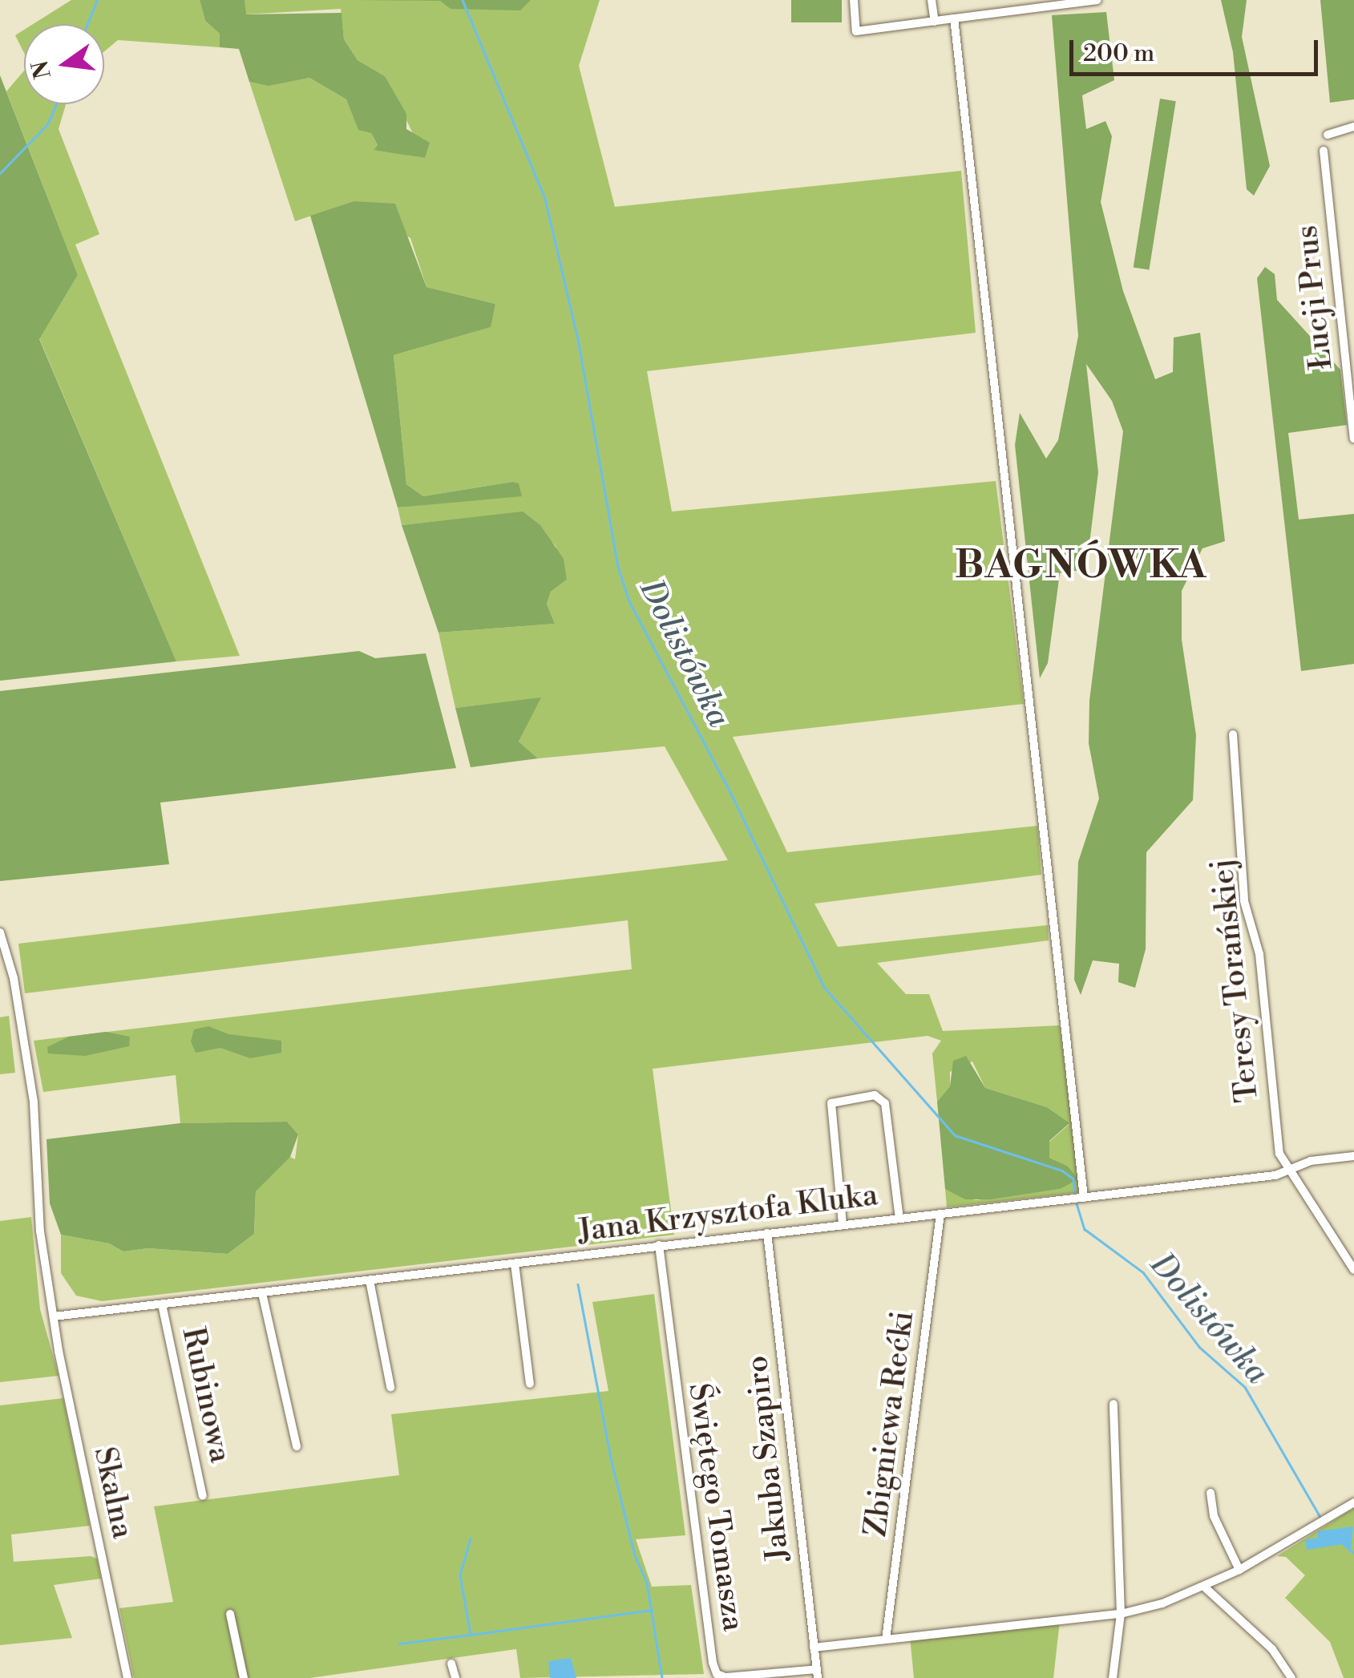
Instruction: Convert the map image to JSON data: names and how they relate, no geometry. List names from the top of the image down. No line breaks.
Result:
{"streets":{"street":["Łucji Prus","Teresy Torańskiej","Jana Krzysztofa Kluka","Rubinowa","Zbigniewa Rećki","Jakuba Szapiro","Skalna","Świętego Tomasza"]},"crossings":[["Teresy Torańskiej","Jana Krzysztofa Kluka"],["Jana Krzysztofa Kluka","Rubinowa"],["Jana Krzysztofa Kluka","Zbigniewa Rećki"],["Jana Krzysztofa Kluka","Jakuba Szapiro"],["Jana Krzysztofa Kluka","Skalna"],["Jana Krzysztofa Kluka","Świętego Tomasza"],["Jakuba Szapiro","Świętego Tomasza"]],"districts":["BAGNÓWKA"],"water":["Dolistówka"],"scale_bar":"200 m","north":"left"}
